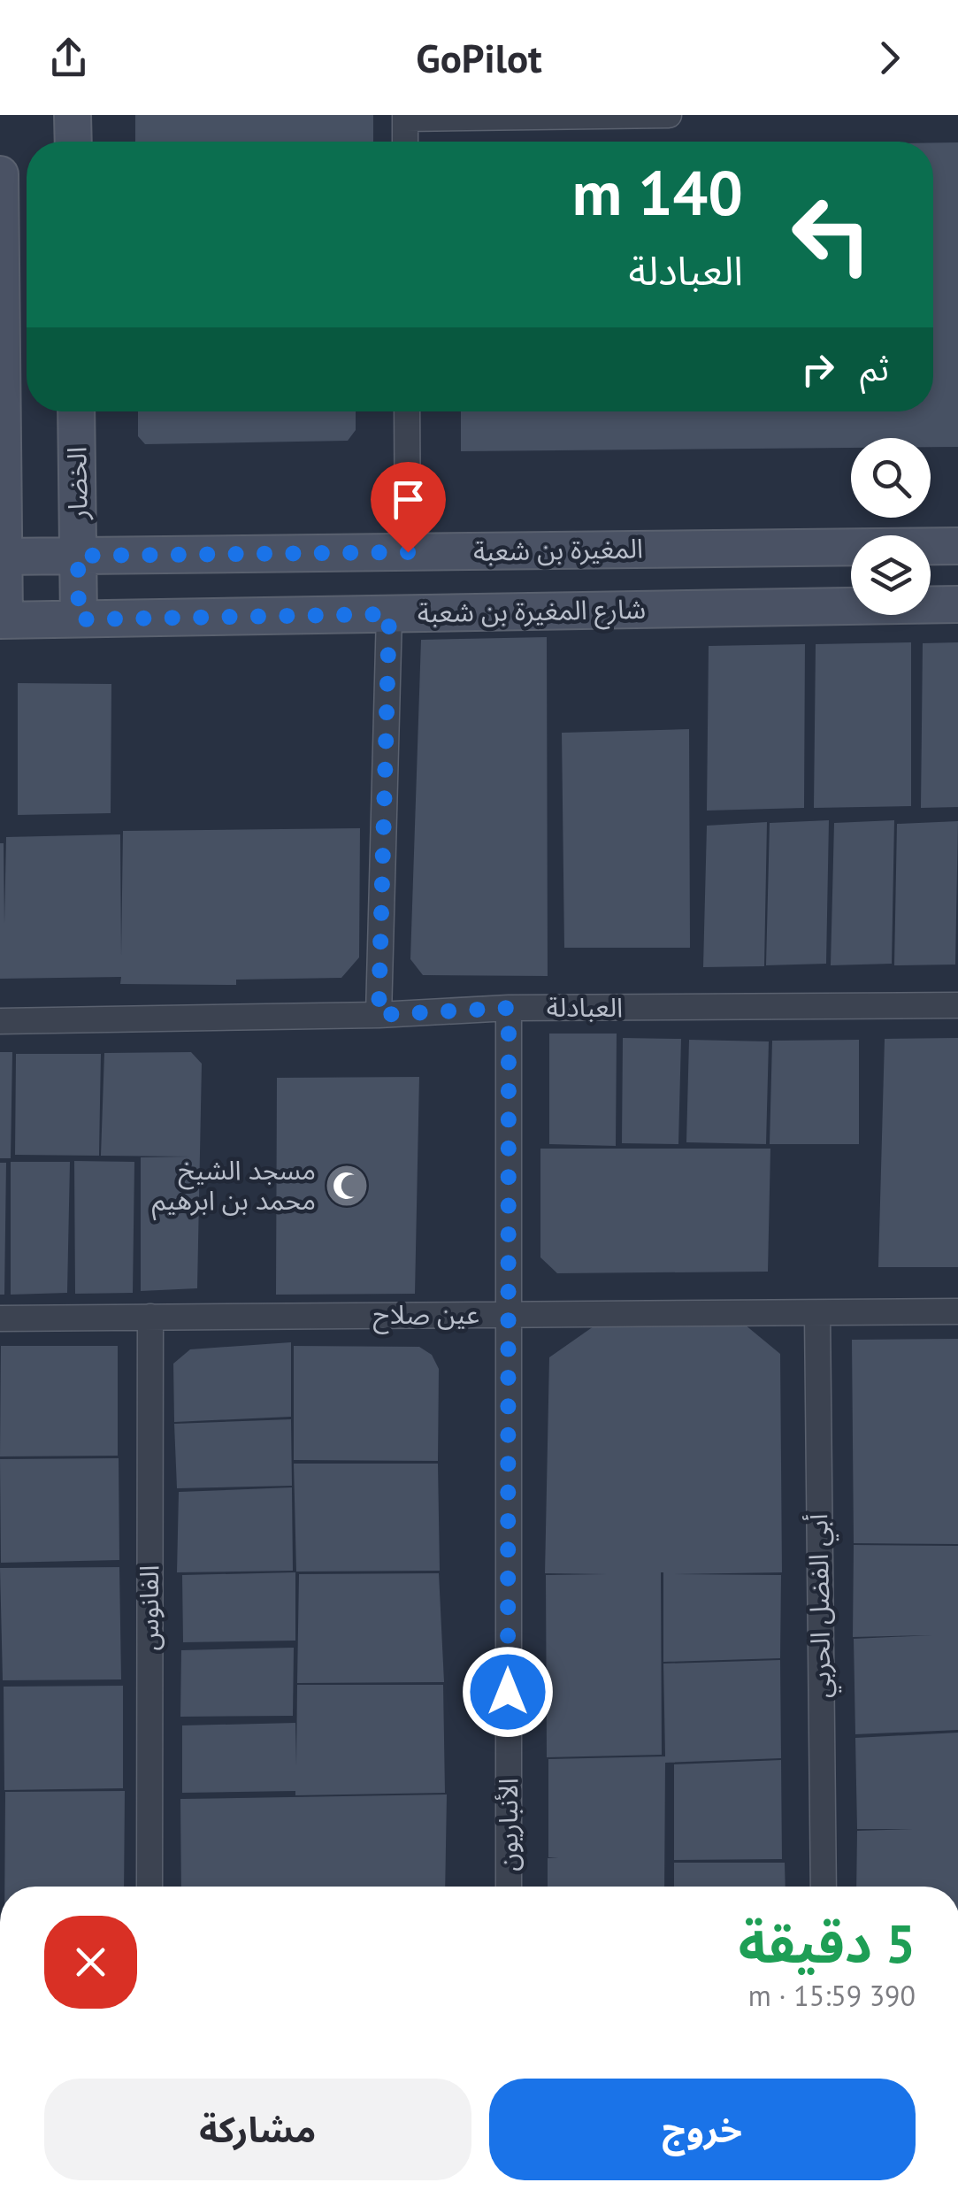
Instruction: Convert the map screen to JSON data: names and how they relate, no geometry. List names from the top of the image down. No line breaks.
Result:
{"streets":{"street":["الخضار","المغيرة بن شعبة","شارع المغيرة بن شعبة","العبادلة","عين صلاح","أبي الفضل الحربي","الفانوس","الأنباريون"]},"crossings":[["الخضار","المغيرة بن شعبة"],["الخضار","شارع المغيرة بن شعبة"],["العبادلة","الأنباريون"],["عين صلاح","أبي الفضل الحربي"],["عين صلاح","الفانوس"],["عين صلاح","الأنباريون"]],"places":{"mosque":["مسجد الشيخ محمد بن ابرهيم"]},"page":{"header":"GoPilot","turn":["140 m","العبادلة"],"then":"ثم","heading":["5 دقيقة","390 m · 15:59"],"buttons":["خروج","مشاركة"]}}
